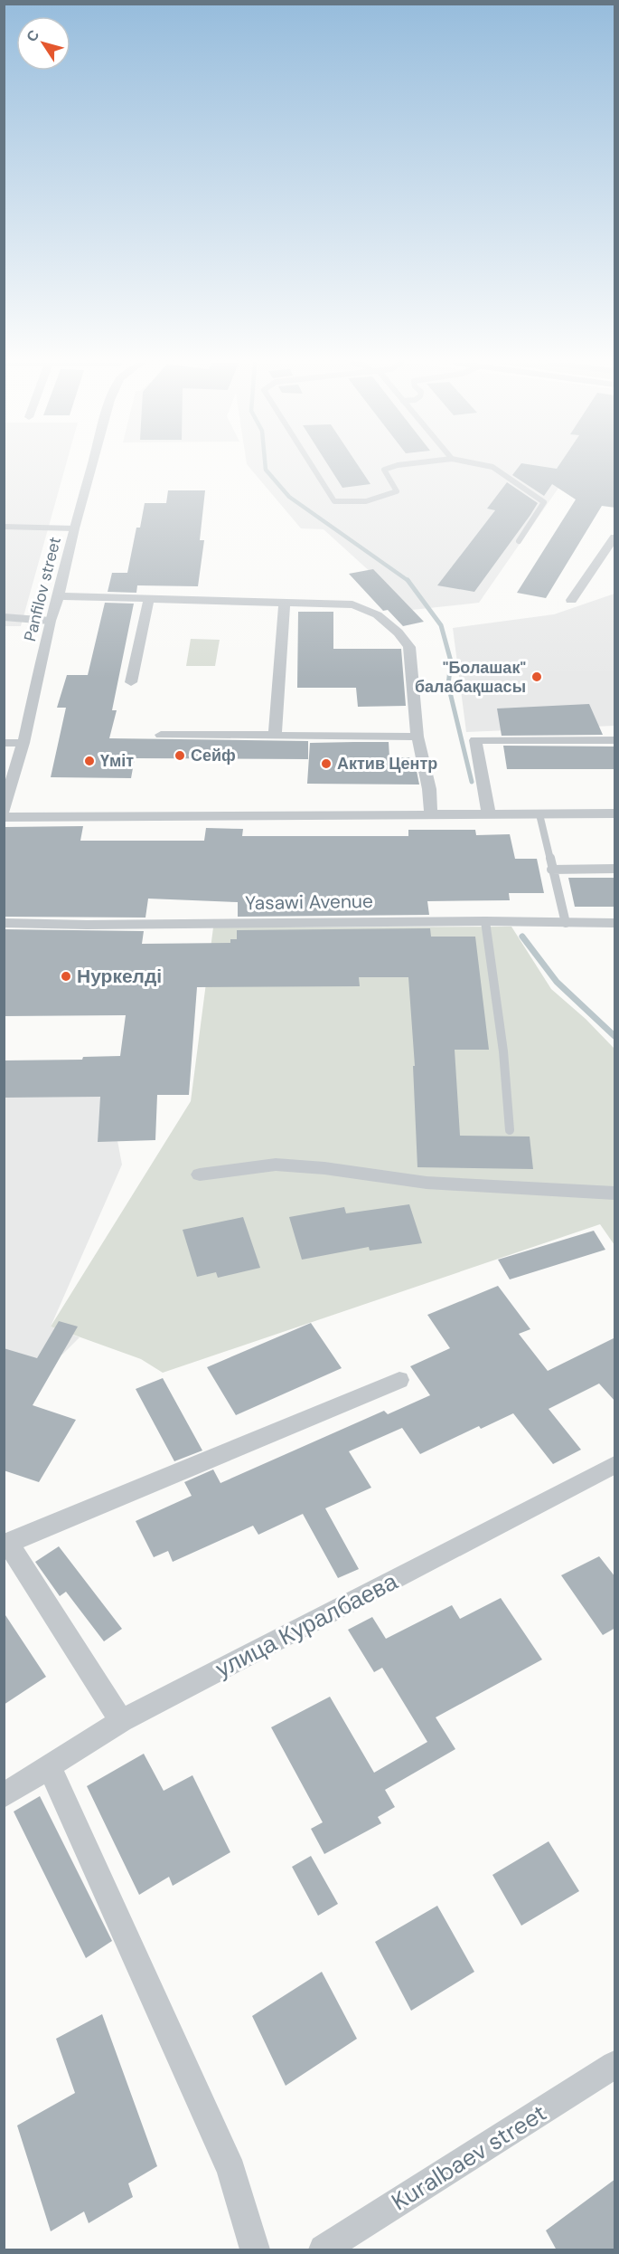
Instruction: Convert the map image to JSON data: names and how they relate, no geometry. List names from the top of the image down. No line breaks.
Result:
{"streets":{"street":["Panfilov street","Yasawi Avenue","улица Куралбаева","Kuralbaev street"]},"places":["\"Болашак\" балабақшасы","Сейф","Үміт","Актив Центр","Нуркелді"],"north":"top left"}
